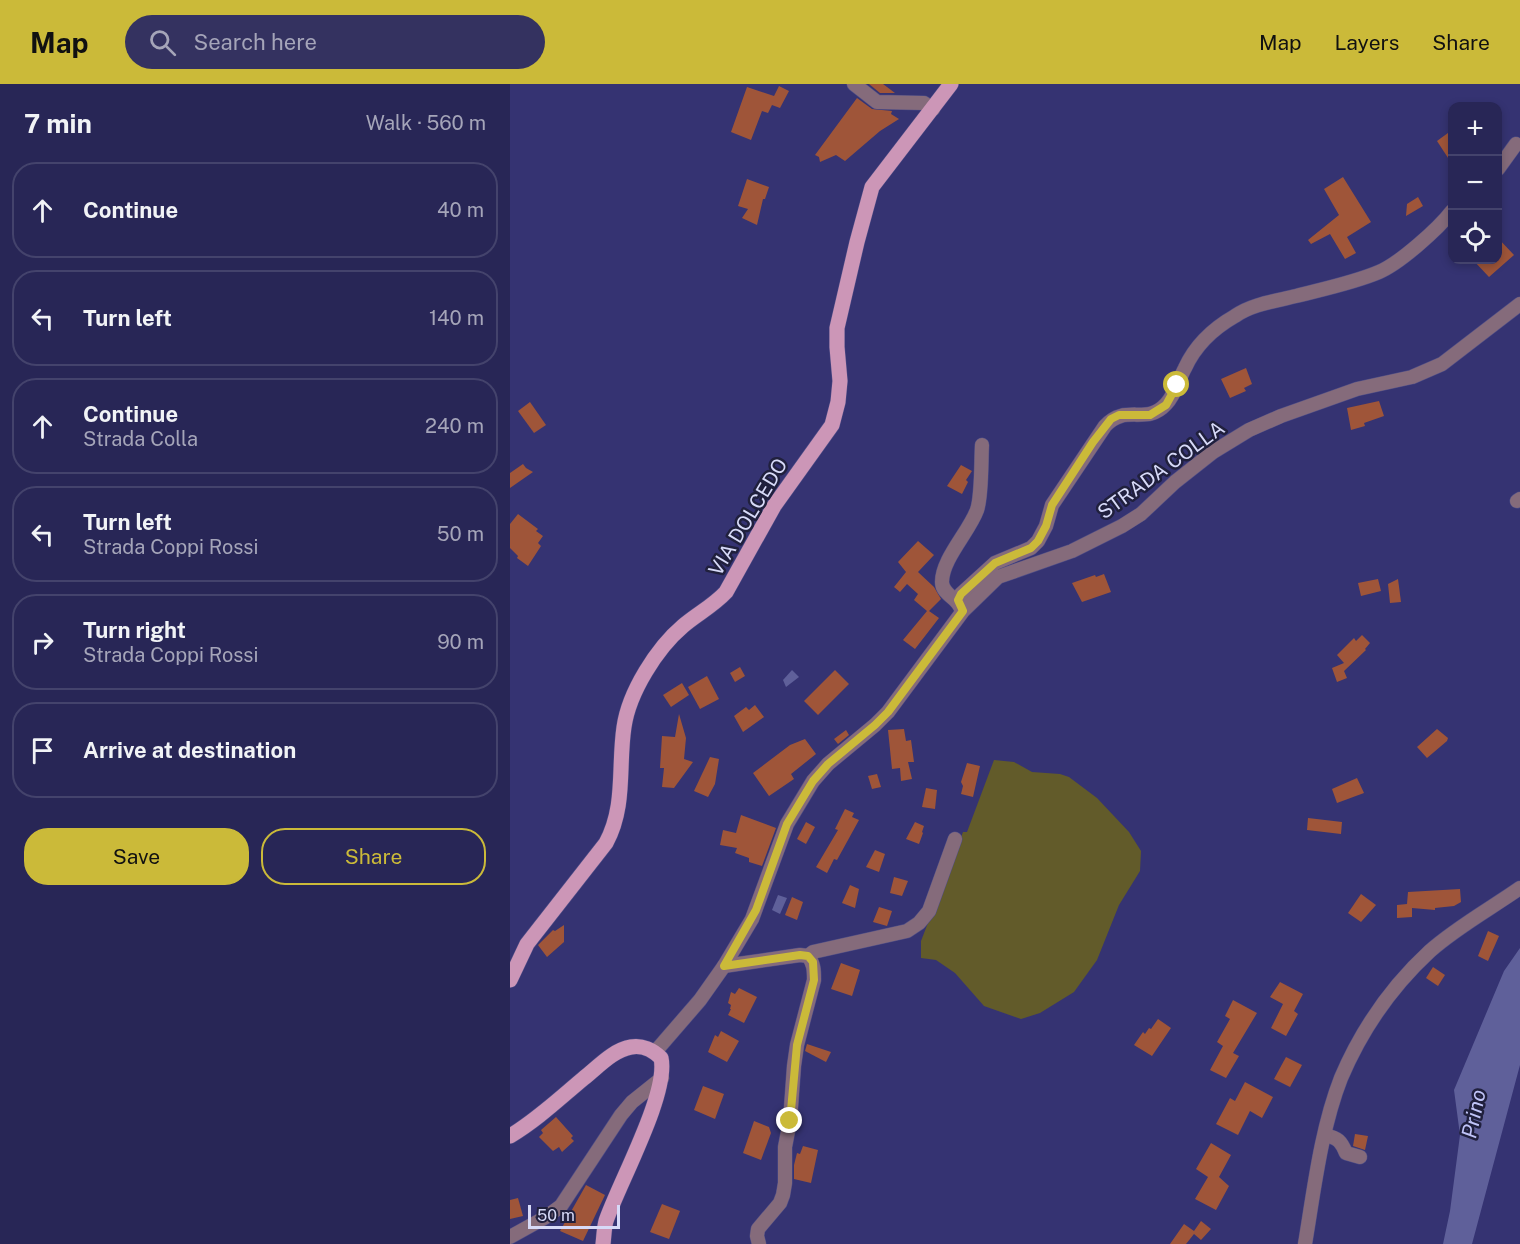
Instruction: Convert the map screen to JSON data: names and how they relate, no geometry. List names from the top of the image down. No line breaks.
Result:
{"streets":{"main road":["VIA DOLCEDO"],"street":["STRADA COLLA"]},"water":["Prino"],"scale_bar":"50 m","page":{"header":"Map","search":"Search here","nav":["Map","Layers","Share"],"heading":["7 min","Walk · 560 m"],"map_buttons":["+","−"],"list":[["Continue","40 m"],["Turn left","140 m"],["Continue","Strada Colla","240 m"],["Turn left","Strada Coppi Rossi","50 m"],["Turn right","Strada Coppi Rossi","90 m"],"Arrive at destination"],"buttons":["Save","Share"],"scale":"50 m"}}
